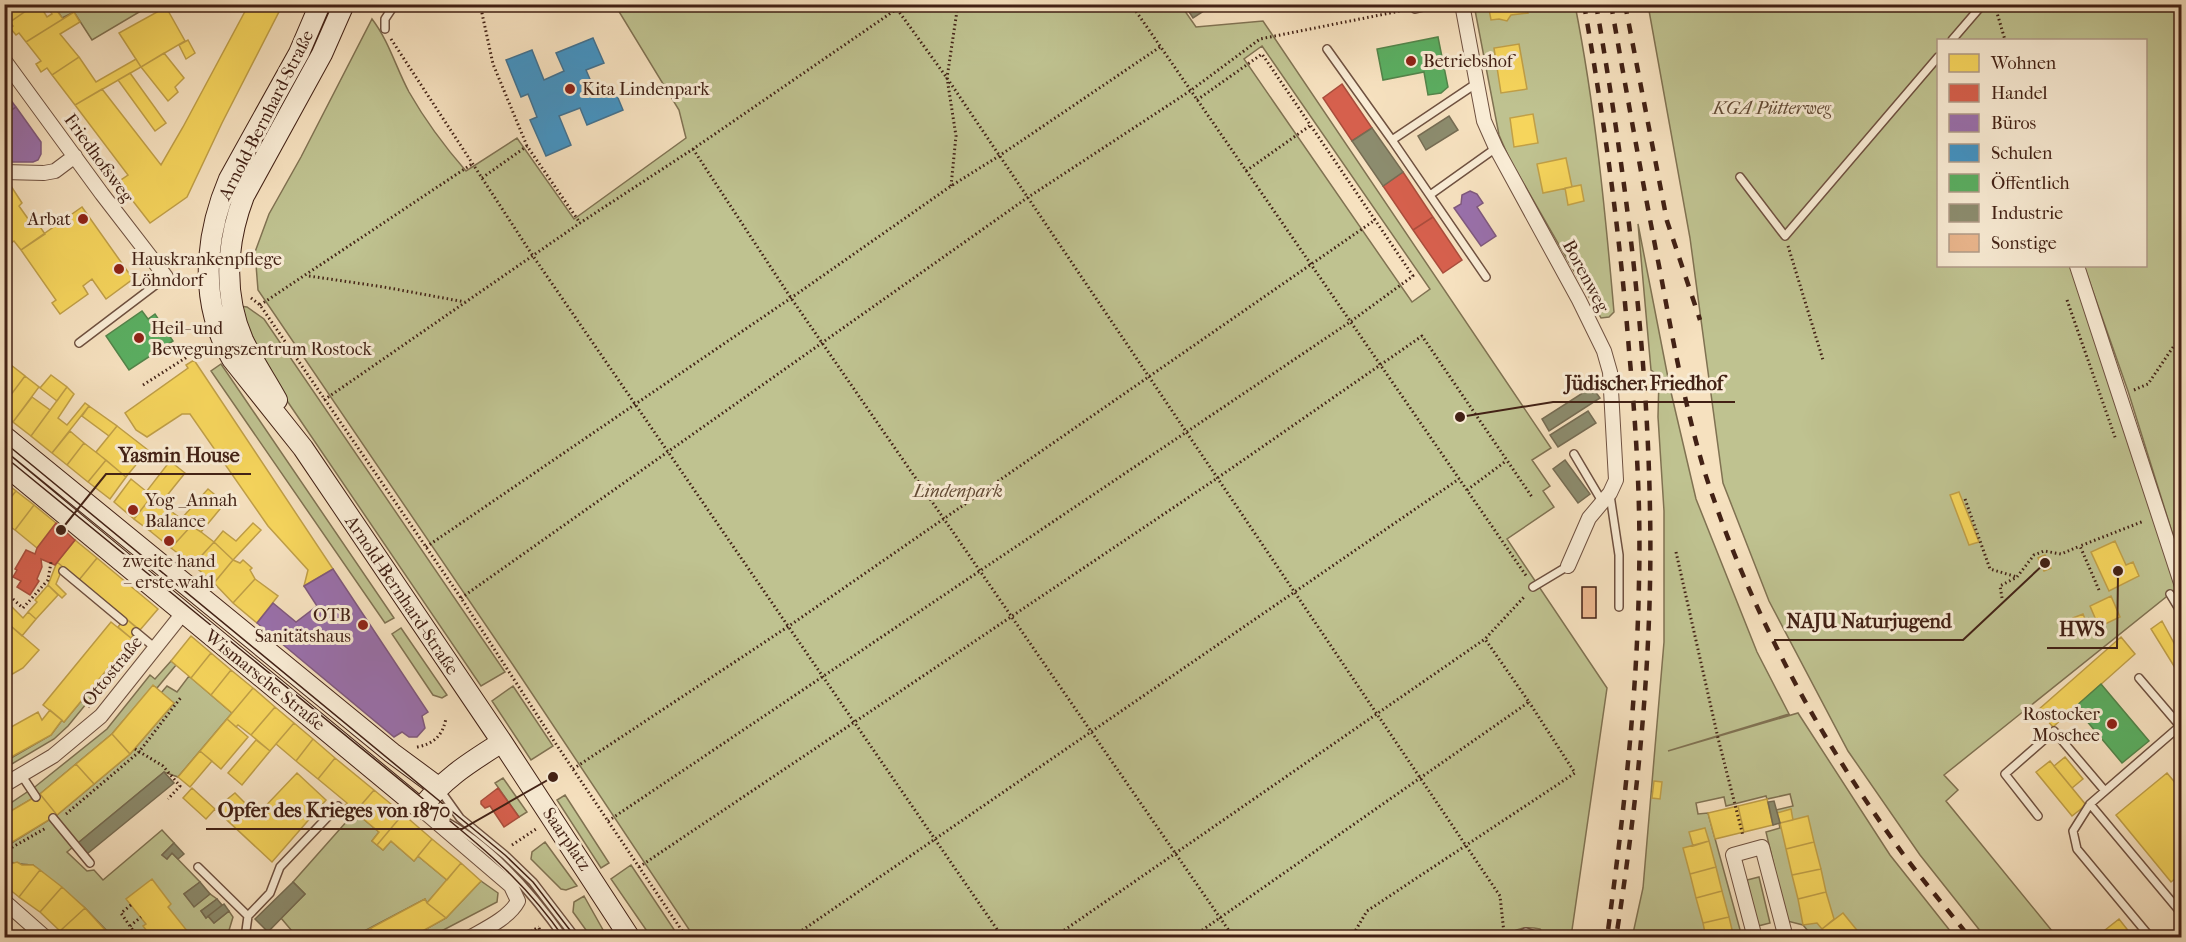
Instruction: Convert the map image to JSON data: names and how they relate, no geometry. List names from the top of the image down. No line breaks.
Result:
{"streets":{"main road":["Arnold-Bernhard-Straße","Wismarsche Straße","Saarplatz"],"street":["Friedhofsweg","Borenweg","Ottostraße"]},"crossings":[["Arnold-Bernhard-Straße","Saarplatz"],["Ottostraße","Wismarsche Straße"]],"parks":["KGA Pütterweg","Lindenpark"],"places":["Betriebshof","Kita Lindenpark","Arbat","Hauskrankenpflege Löhndorf","Heil- und Bewegungszentrum Rostock","Jüdischer Friedhof","Yog _Annah Balance","Yasmin House","zweite hand – erste wahl","NAJU Naturjugend","HWS","OTB Sanitätshaus","Rostocker Moschee","Opfer des Krieges von 1870"],"legend":["Wohnen","Handel","Büros","Schulen","Öffentlich","Industrie","Sonstige"]}
